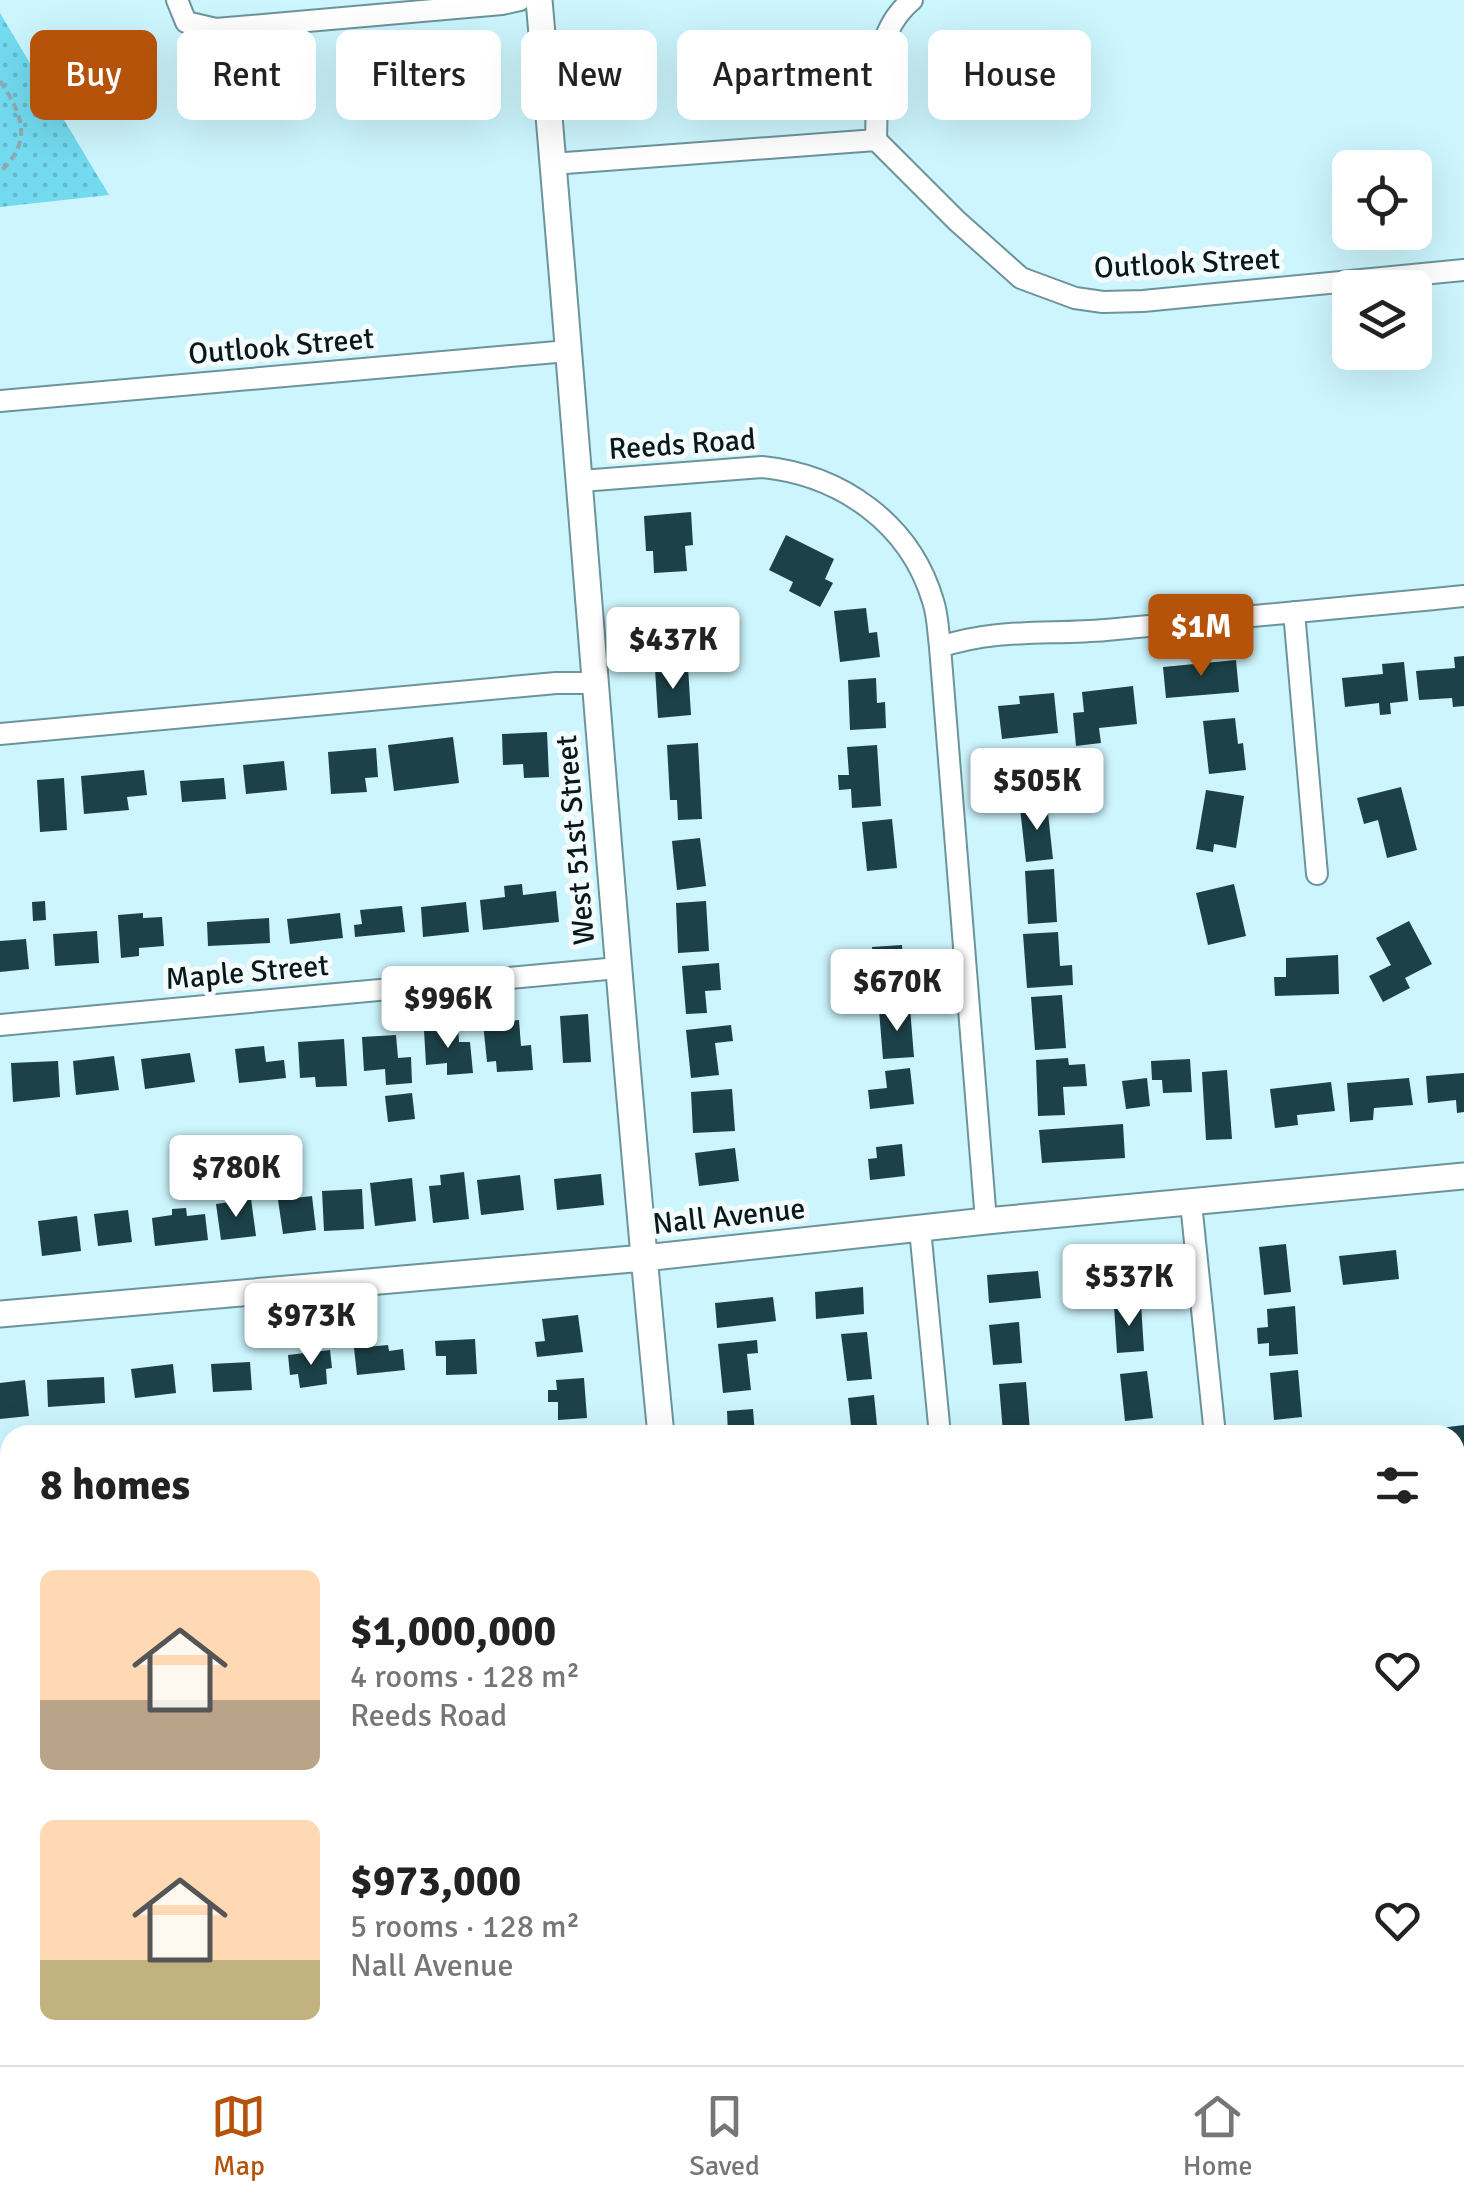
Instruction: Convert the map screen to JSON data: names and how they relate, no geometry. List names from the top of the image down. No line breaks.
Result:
{"streets":{"street":["Outlook Street","Reeds Road","West 51st Street","Maple Street","Nall Avenue"]},"crossings":[["Outlook Street","West 51st Street"],["Reeds Road","West 51st Street"],["Reeds Road","Nall Avenue"],["West 51st Street","Maple Street"],["West 51st Street","Nall Avenue"]],"page":{"chip":["Buy","Rent","Filters","New","Apartment","House"],"price":["$1M","$437K","$505K","$670K","$996K","$780K","$537K","$973K"],"heading":"8 homes","list":[{"name":"$1,000,000","note":"4 rooms · 128 m² · Reeds Road"},{"name":"$973,000","note":"5 rooms · 128 m² · Nall Avenue"}],"tabs":["Map","Saved","Home"]}}
